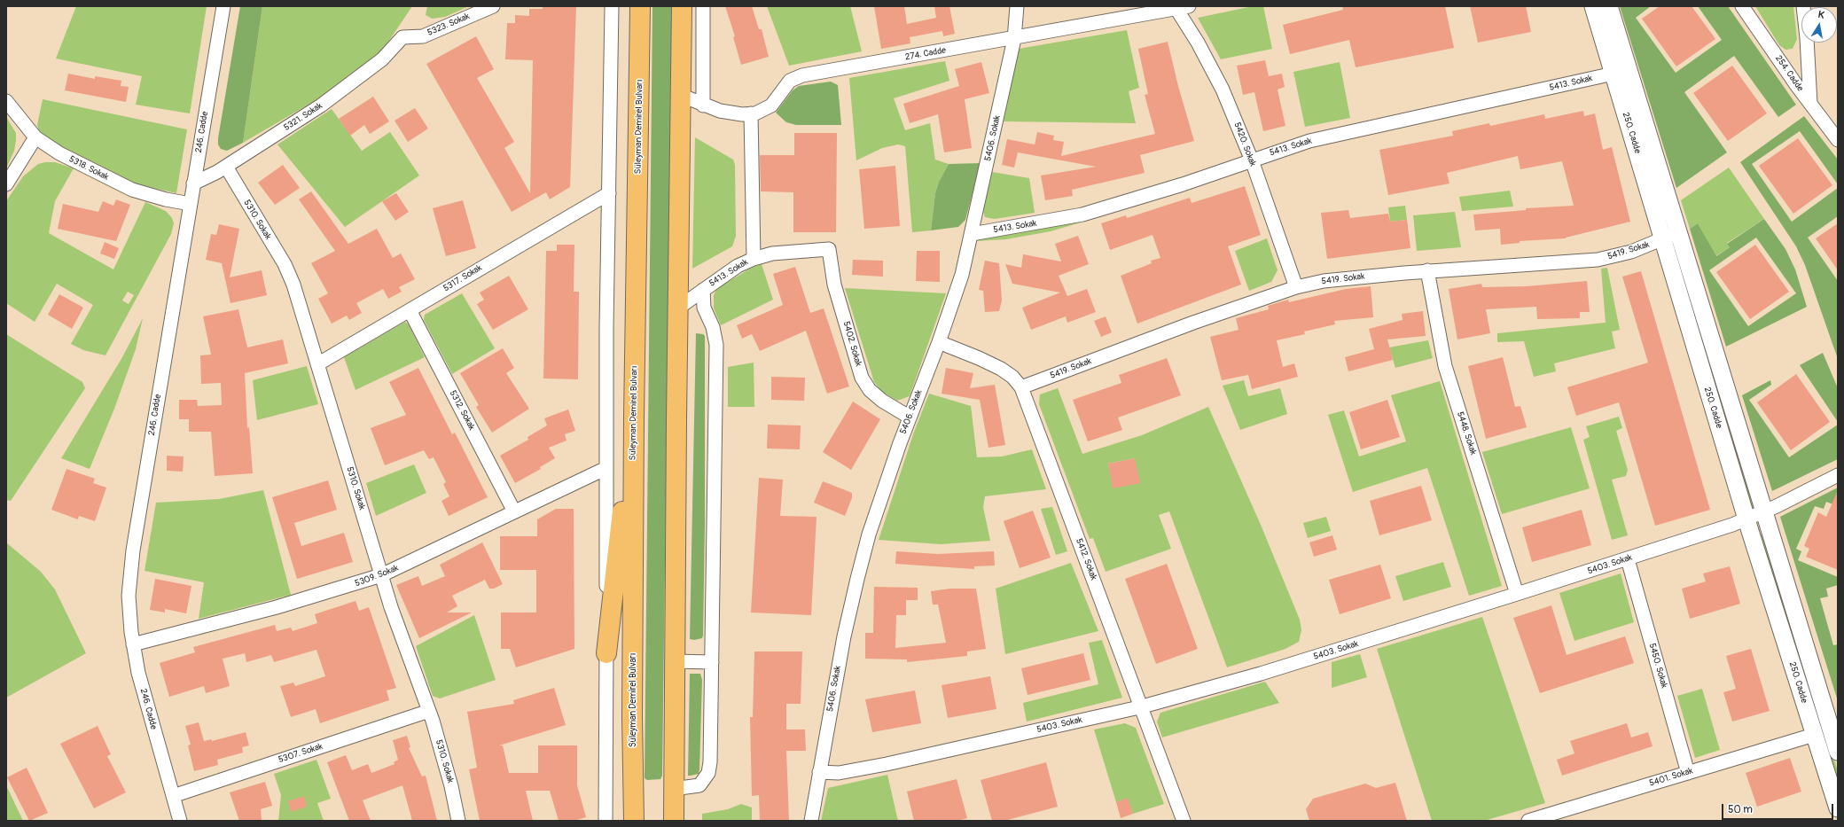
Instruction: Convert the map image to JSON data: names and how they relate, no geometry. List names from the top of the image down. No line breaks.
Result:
{"streets":{"highway":["Süleyman Demirel Bulvarı"],"street":["5323. Sokak","274. Cadde","254. Cadde","5413. Sokak","5321. Sokak","246. Cadde","250. Cadde","5406. Sokak","5420. Sokak","5318. Sokak","5310. Sokak","5419. Sokak","5317. Sokak","5402. Sokak","5312. Sokak","5448. Sokak","5412. Sokak","5403. Sokak","5309. Sokak","5450. Sokak","5307. Sokak","5401. Sokak"]},"crossings":[["5323. Sokak","5321. Sokak"],["274. Cadde","5406. Sokak"],["274. Cadde","5420. Sokak"],["5413. Sokak","250. Cadde"],["5413. Sokak","5406. Sokak"],["5413. Sokak","5420. Sokak"],["5413. Sokak","5402. Sokak"],["5321. Sokak","246. Cadde"],["5321. Sokak","5310. Sokak"],["246. Cadde","5318. Sokak"],["246. Cadde","5309. Sokak"],["246. Cadde","5307. Sokak"],["250. Cadde","5419. Sokak"],["250. Cadde","5403. Sokak"],["250. Cadde","5401. Sokak"],["5406. Sokak","5402. Sokak"],["5406. Sokak","5412. Sokak"],["5406. Sokak","5403. Sokak"],["5420. Sokak","5419. Sokak"],["5310. Sokak","5317. Sokak"],["5310. Sokak","5309. Sokak"],["5310. Sokak","5307. Sokak"],["5419. Sokak","5448. Sokak"],["5419. Sokak","5412. Sokak"],["5317. Sokak","5312. Sokak"],["5312. Sokak","5309. Sokak"],["5448. Sokak","5403. Sokak"],["5412. Sokak","5403. Sokak"],["5403. Sokak","5450. Sokak"],["5450. Sokak","5401. Sokak"]],"scale_bar":"50 m","north":"top"}
